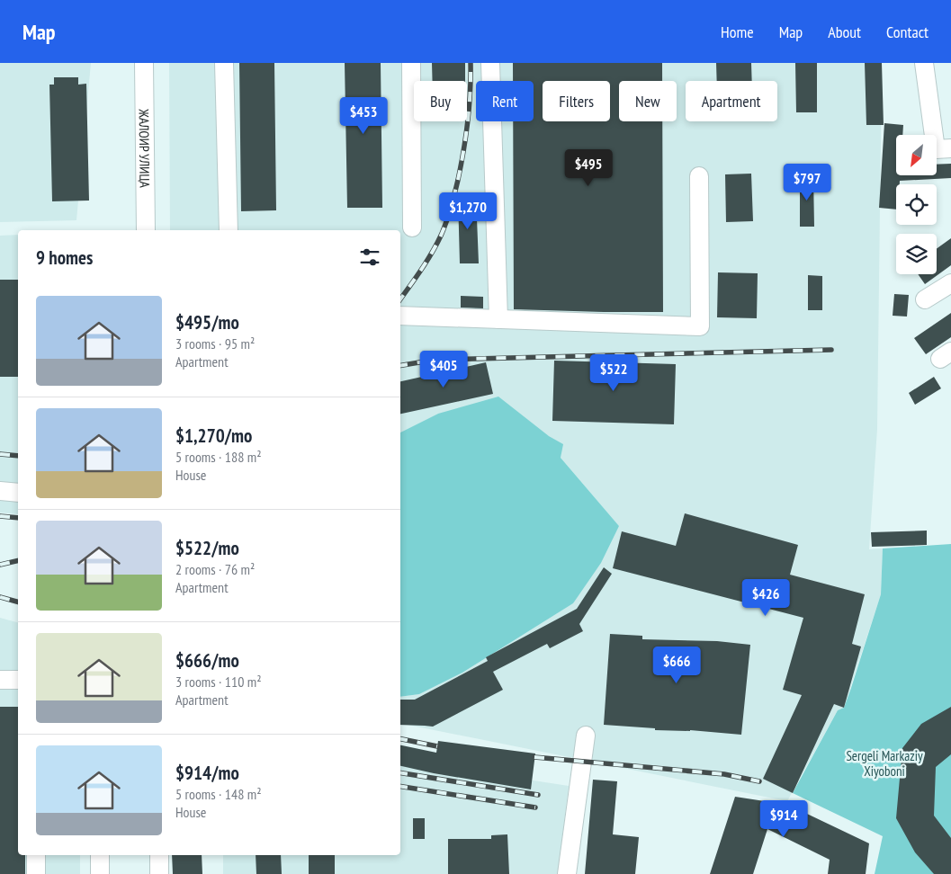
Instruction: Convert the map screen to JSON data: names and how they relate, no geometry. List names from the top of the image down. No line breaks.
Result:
{"streets":{"street":["ЖАЛОИР УЛИЦА"]},"parks":["Sergeli Markaziy Xiyoboni"],"north":"bottom left","page":{"header":"Map","nav":["Home","Map","About","Contact"],"chip":["Buy","Rent","Filters","New","Apartment"],"price":["$453","$495","$797","$1,270","$405","$522","$426","$666","$914"],"heading":"9 homes","list":[{"name":"$495/mo","note":"3 rooms · 95 m² · Apartment"},{"name":"$1,270/mo","note":"5 rooms · 188 m² · House"},{"name":"$522/mo","note":"2 rooms · 76 m² · Apartment"},{"name":"$666/mo","note":"3 rooms · 110 m² · Apartment"},{"name":"$914/mo","note":"5 rooms · 148 m² · House"}]}}
